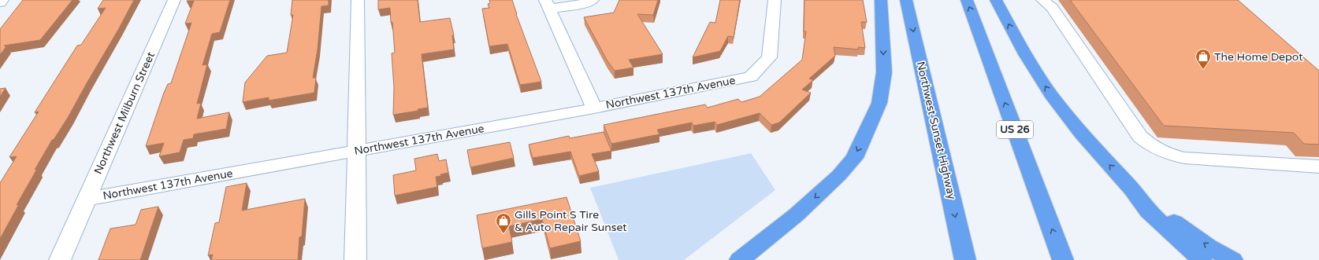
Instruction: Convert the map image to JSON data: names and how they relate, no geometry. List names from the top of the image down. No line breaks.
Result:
{"streets":{"highway":["US 26","Northwest Sunset Highway"],"street":["Northwest 137th Avenue","Northwest Milburn Street"]},"crossings":[["Northwest 137th Avenue","Northwest Milburn Street"]],"places":{"shop":["The Home Depot","Gills Point S Tire & Auto Repair Sunset"]}}
